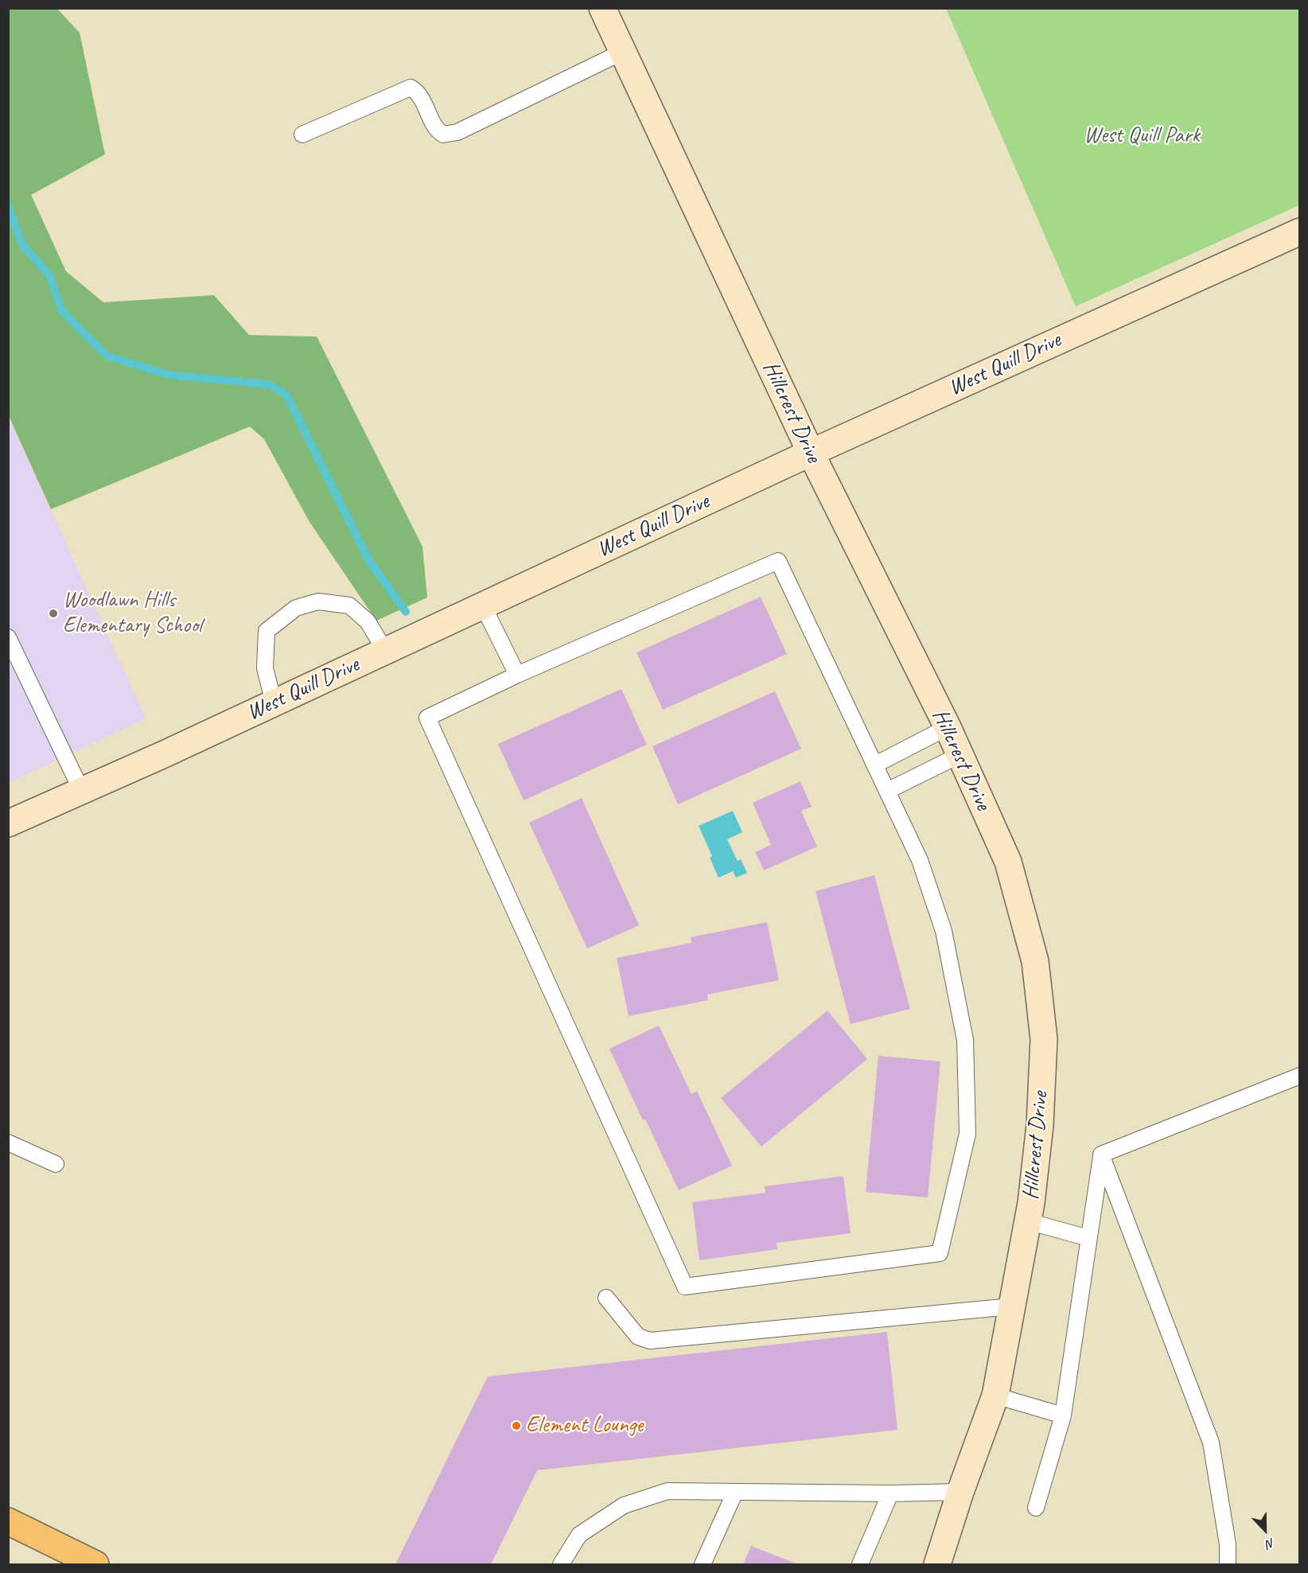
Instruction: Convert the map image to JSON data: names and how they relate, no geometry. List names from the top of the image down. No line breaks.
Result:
{"streets":{"main road":["West Quill Drive","Hillcrest Drive"]},"crossings":[["West Quill Drive","Hillcrest Drive"]],"parks":["West Quill Park"],"places":["Woodlawn Hills Elementary School","Element Lounge"],"north":"bottom"}
